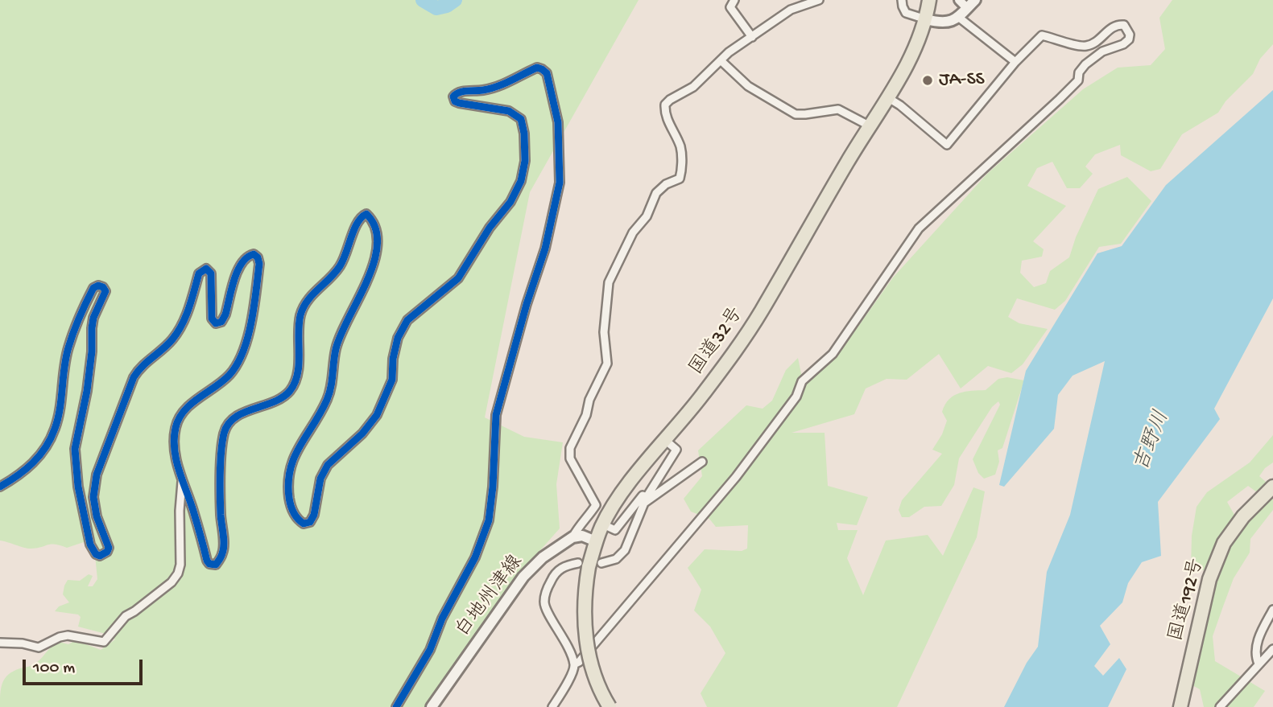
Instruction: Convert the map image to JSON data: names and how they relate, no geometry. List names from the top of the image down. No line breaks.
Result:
{"streets":{"highway":["国道32号","国道192号"],"main road":["白地州津線"]},"water":["吉野川"],"places":["JA-SS"],"scale_bar":"100 m"}
